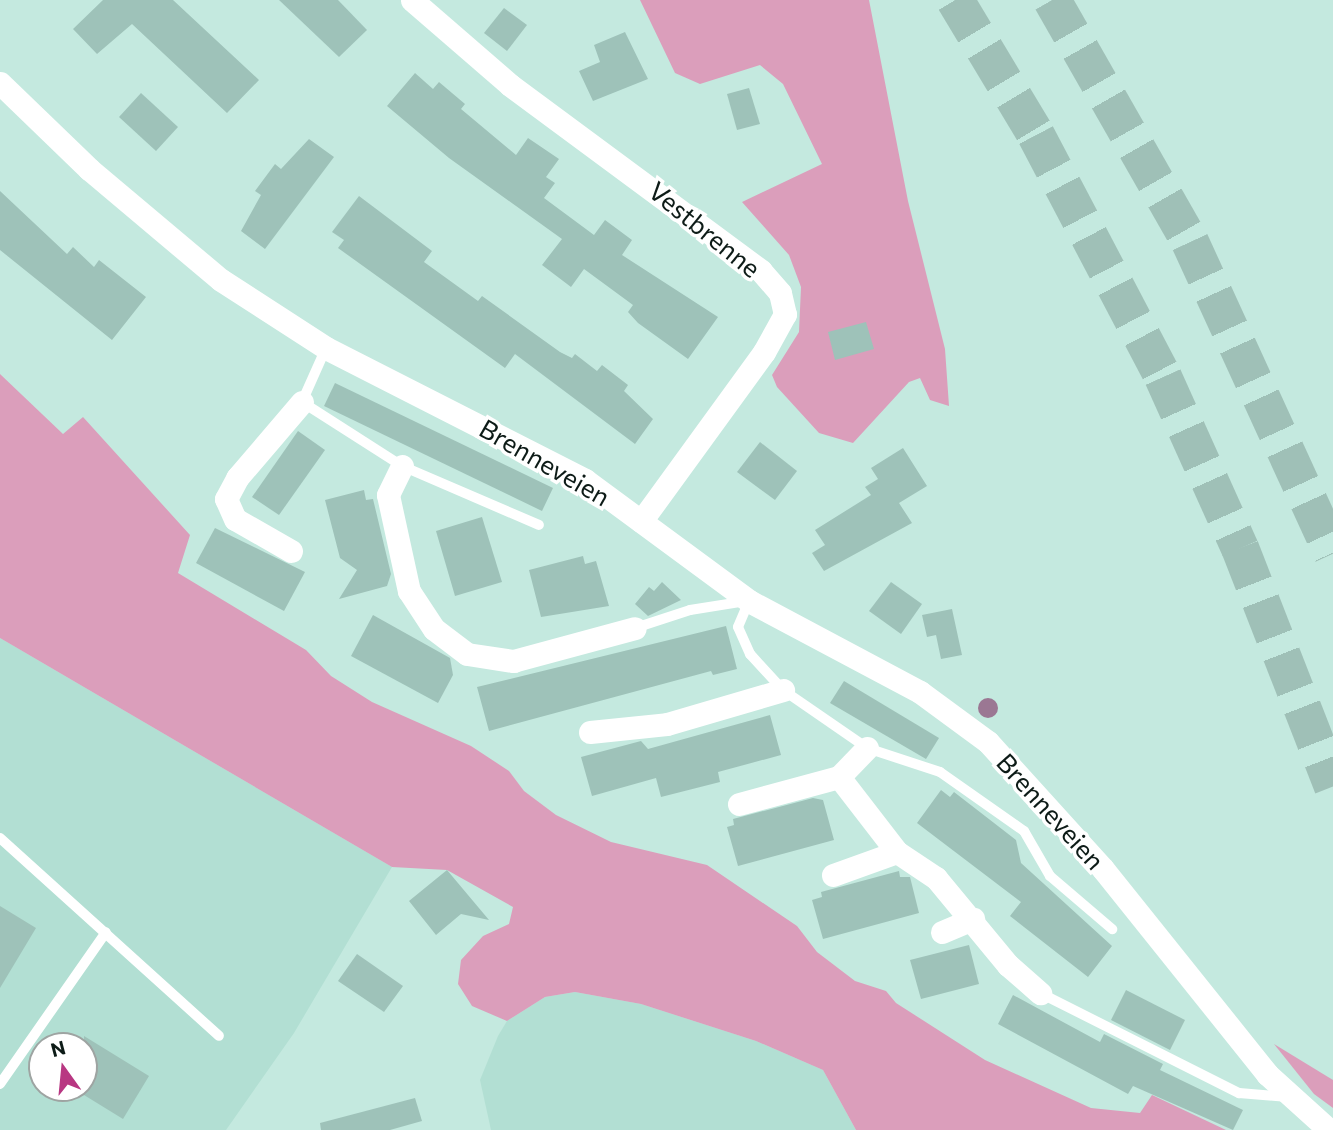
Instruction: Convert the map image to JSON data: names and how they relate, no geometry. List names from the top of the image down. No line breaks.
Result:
{"streets":{"street":["Vestbrenne","Brenneveien"]},"crossings":[["Vestbrenne","Brenneveien"]],"north":"top"}
